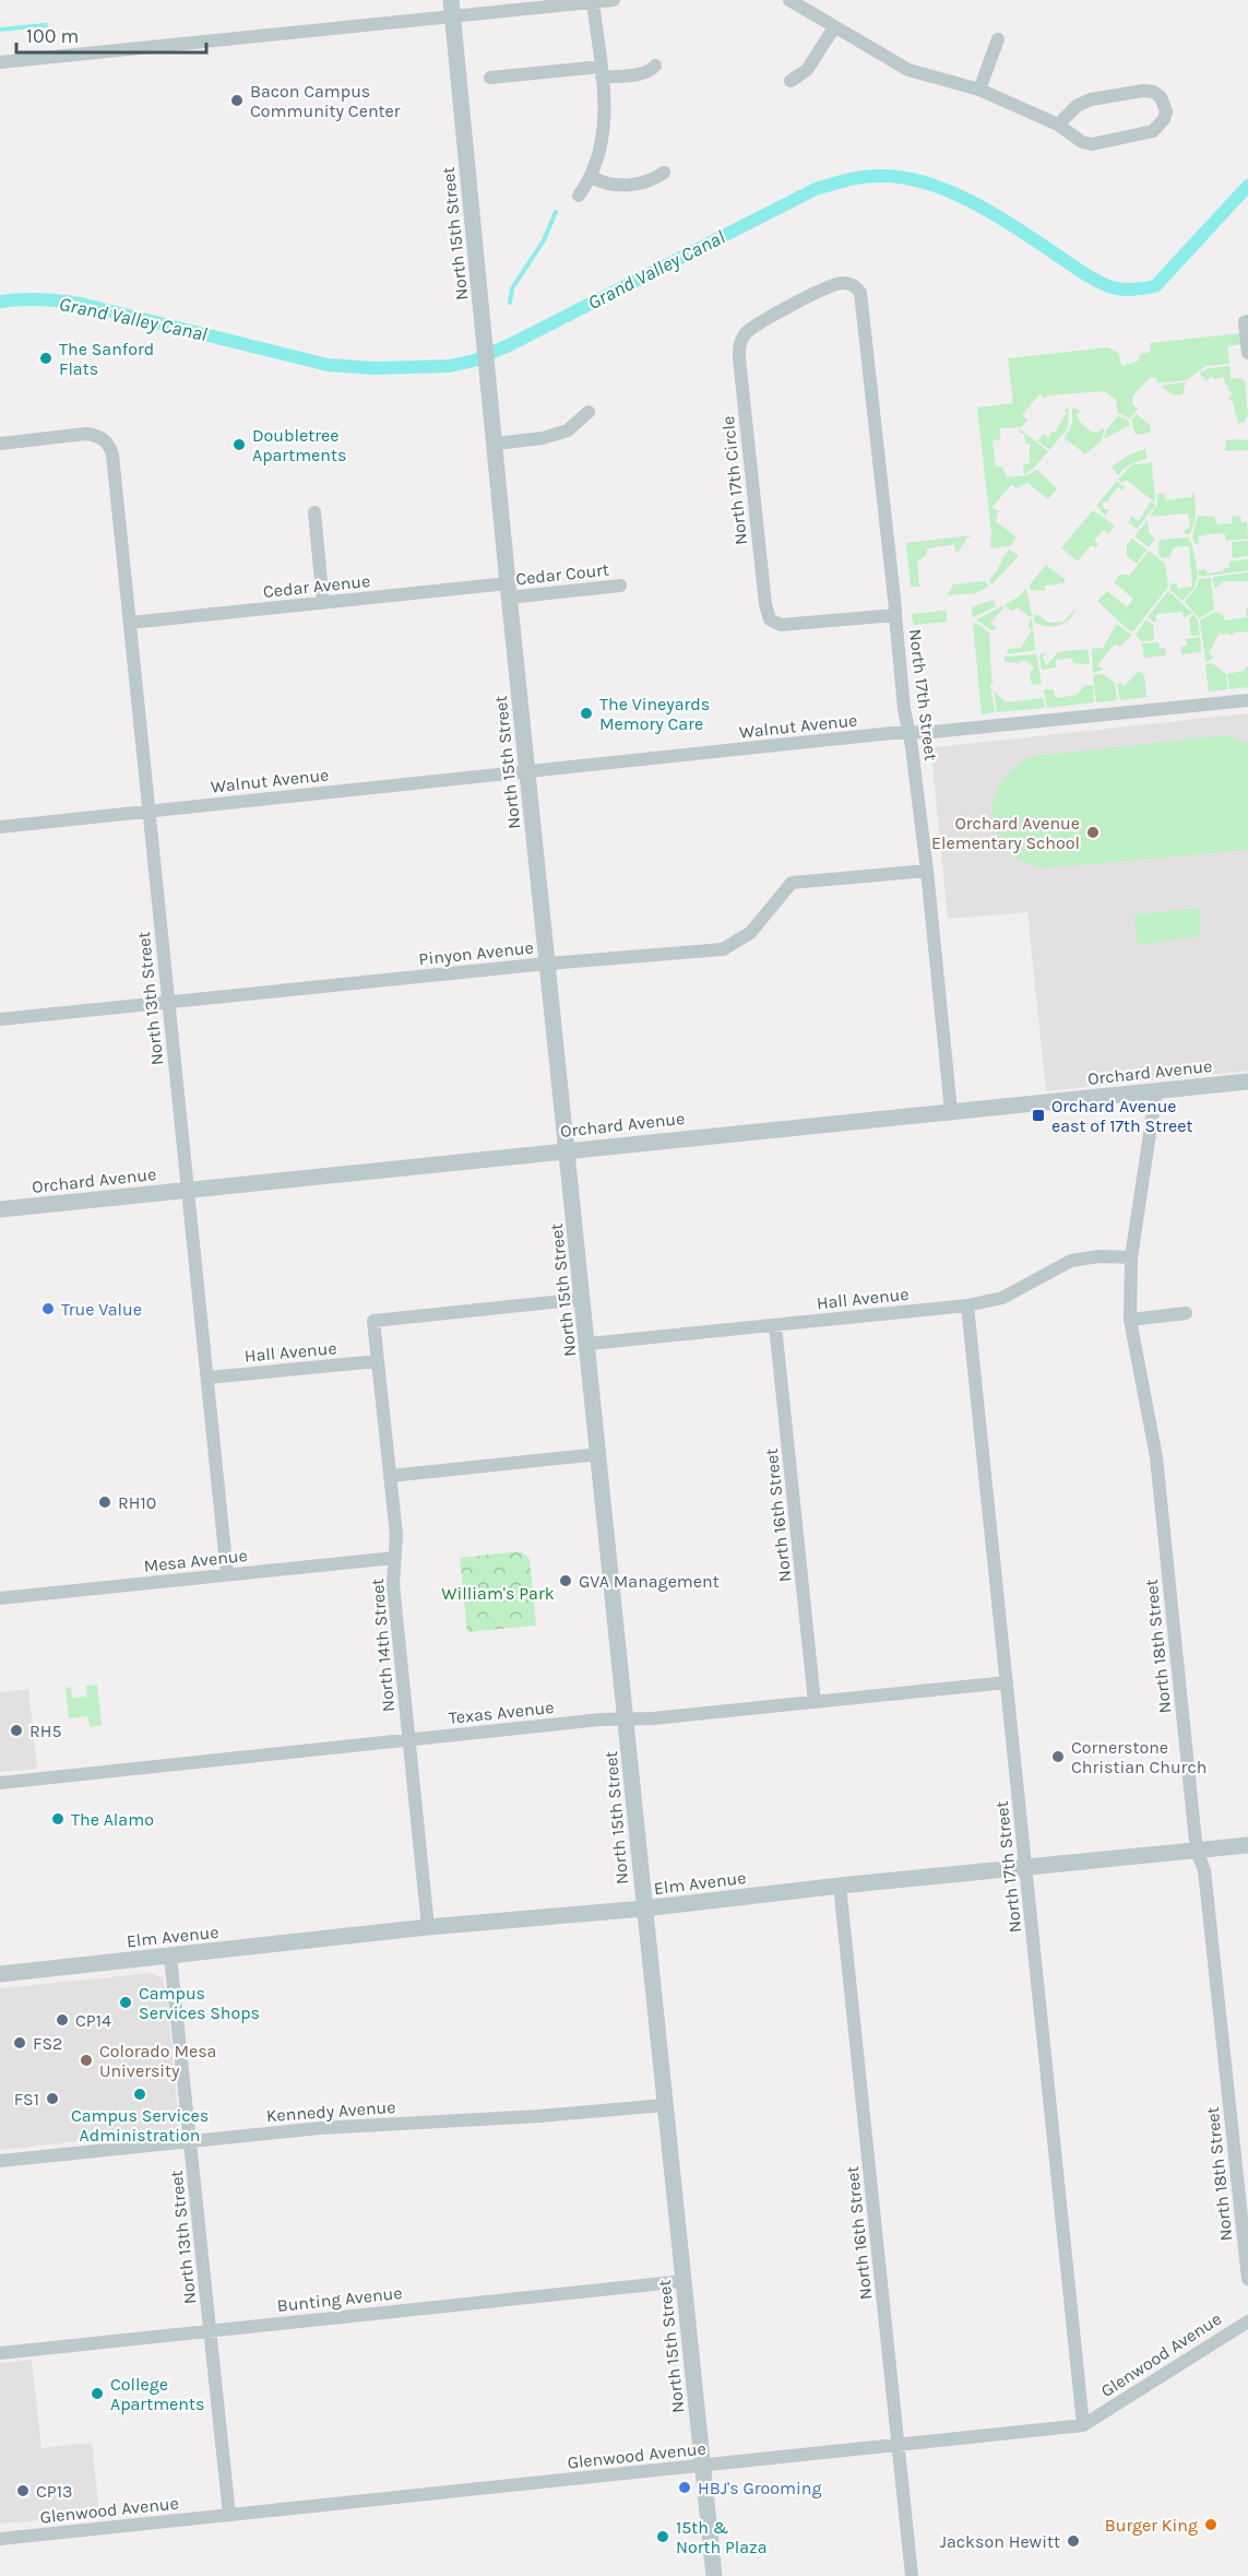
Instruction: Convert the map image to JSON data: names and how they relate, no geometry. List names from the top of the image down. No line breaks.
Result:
{"streets":{"street":["North 15th Street","North 17th Circle","Cedar Court","Cedar Avenue","North 17th Street","Walnut Avenue","Pinyon Avenue","North 13th Street","Orchard Avenue","Hall Avenue","North 16th Street","Mesa Avenue","North 14th Street","North 18th Street","Texas Avenue","Elm Avenue","Kennedy Avenue","Bunting Avenue","Glenwood Avenue"]},"crossings":[["North 15th Street","Cedar Court"],["North 15th Street","Cedar Avenue"],["North 15th Street","Walnut Avenue"],["North 15th Street","Pinyon Avenue"],["North 15th Street","Orchard Avenue"],["North 15th Street","Hall Avenue"],["North 15th Street","North 14th Street"],["North 15th Street","Texas Avenue"],["North 15th Street","Elm Avenue"],["North 15th Street","Kennedy Avenue"],["North 15th Street","Bunting Avenue"],["North 15th Street","Glenwood Avenue"],["North 17th Circle","North 17th Street"],["Cedar Court","Cedar Avenue"],["Cedar Avenue","North 13th Street"],["North 17th Street","Walnut Avenue"],["North 17th Street","Pinyon Avenue"],["North 17th Street","Orchard Avenue"],["North 17th Street","Hall Avenue"],["North 17th Street","Texas Avenue"],["North 17th Street","Elm Avenue"],["North 17th Street","Glenwood Avenue"],["Walnut Avenue","North 13th Street"],["Pinyon Avenue","North 13th Street"],["North 13th Street","Orchard Avenue"],["North 13th Street","Hall Avenue"],["North 13th Street","Mesa Avenue"],["North 13th Street","Elm Avenue"],["North 13th Street","Kennedy Avenue"],["North 13th Street","Bunting Avenue"],["North 13th Street","Glenwood Avenue"],["Orchard Avenue","North 18th Street"],["Hall Avenue","North 16th Street"],["Hall Avenue","North 14th Street"],["Hall Avenue","North 18th Street"],["North 16th Street","Texas Avenue"],["North 16th Street","Elm Avenue"],["North 16th Street","Glenwood Avenue"],["Mesa Avenue","North 14th Street"],["North 14th Street","Texas Avenue"],["North 14th Street","Elm Avenue"],["North 18th Street","Elm Avenue"]],"water":["Grand Valley Canal"],"parks":["William's Park"],"places":{"other":["Bacon Campus Community Center","The Sanford Flats","Doubletree Apartments","The Vineyards Memory Care","Orchard Avenue Elementary School","True Value","RH10","GVA Management","RH5","Cornerstone Christian Church","The Alamo","Campus Services Shops","CP14","FS2","Colorado Mesa University","Campus Services Administration","FS1","College Apartments","HBJ's Grooming","CP13","Burger King","15th & North Plaza","Jackson Hewitt"],"transit":["Orchard Avenue east of 17th Street"]},"scale_bar":"100 m"}
